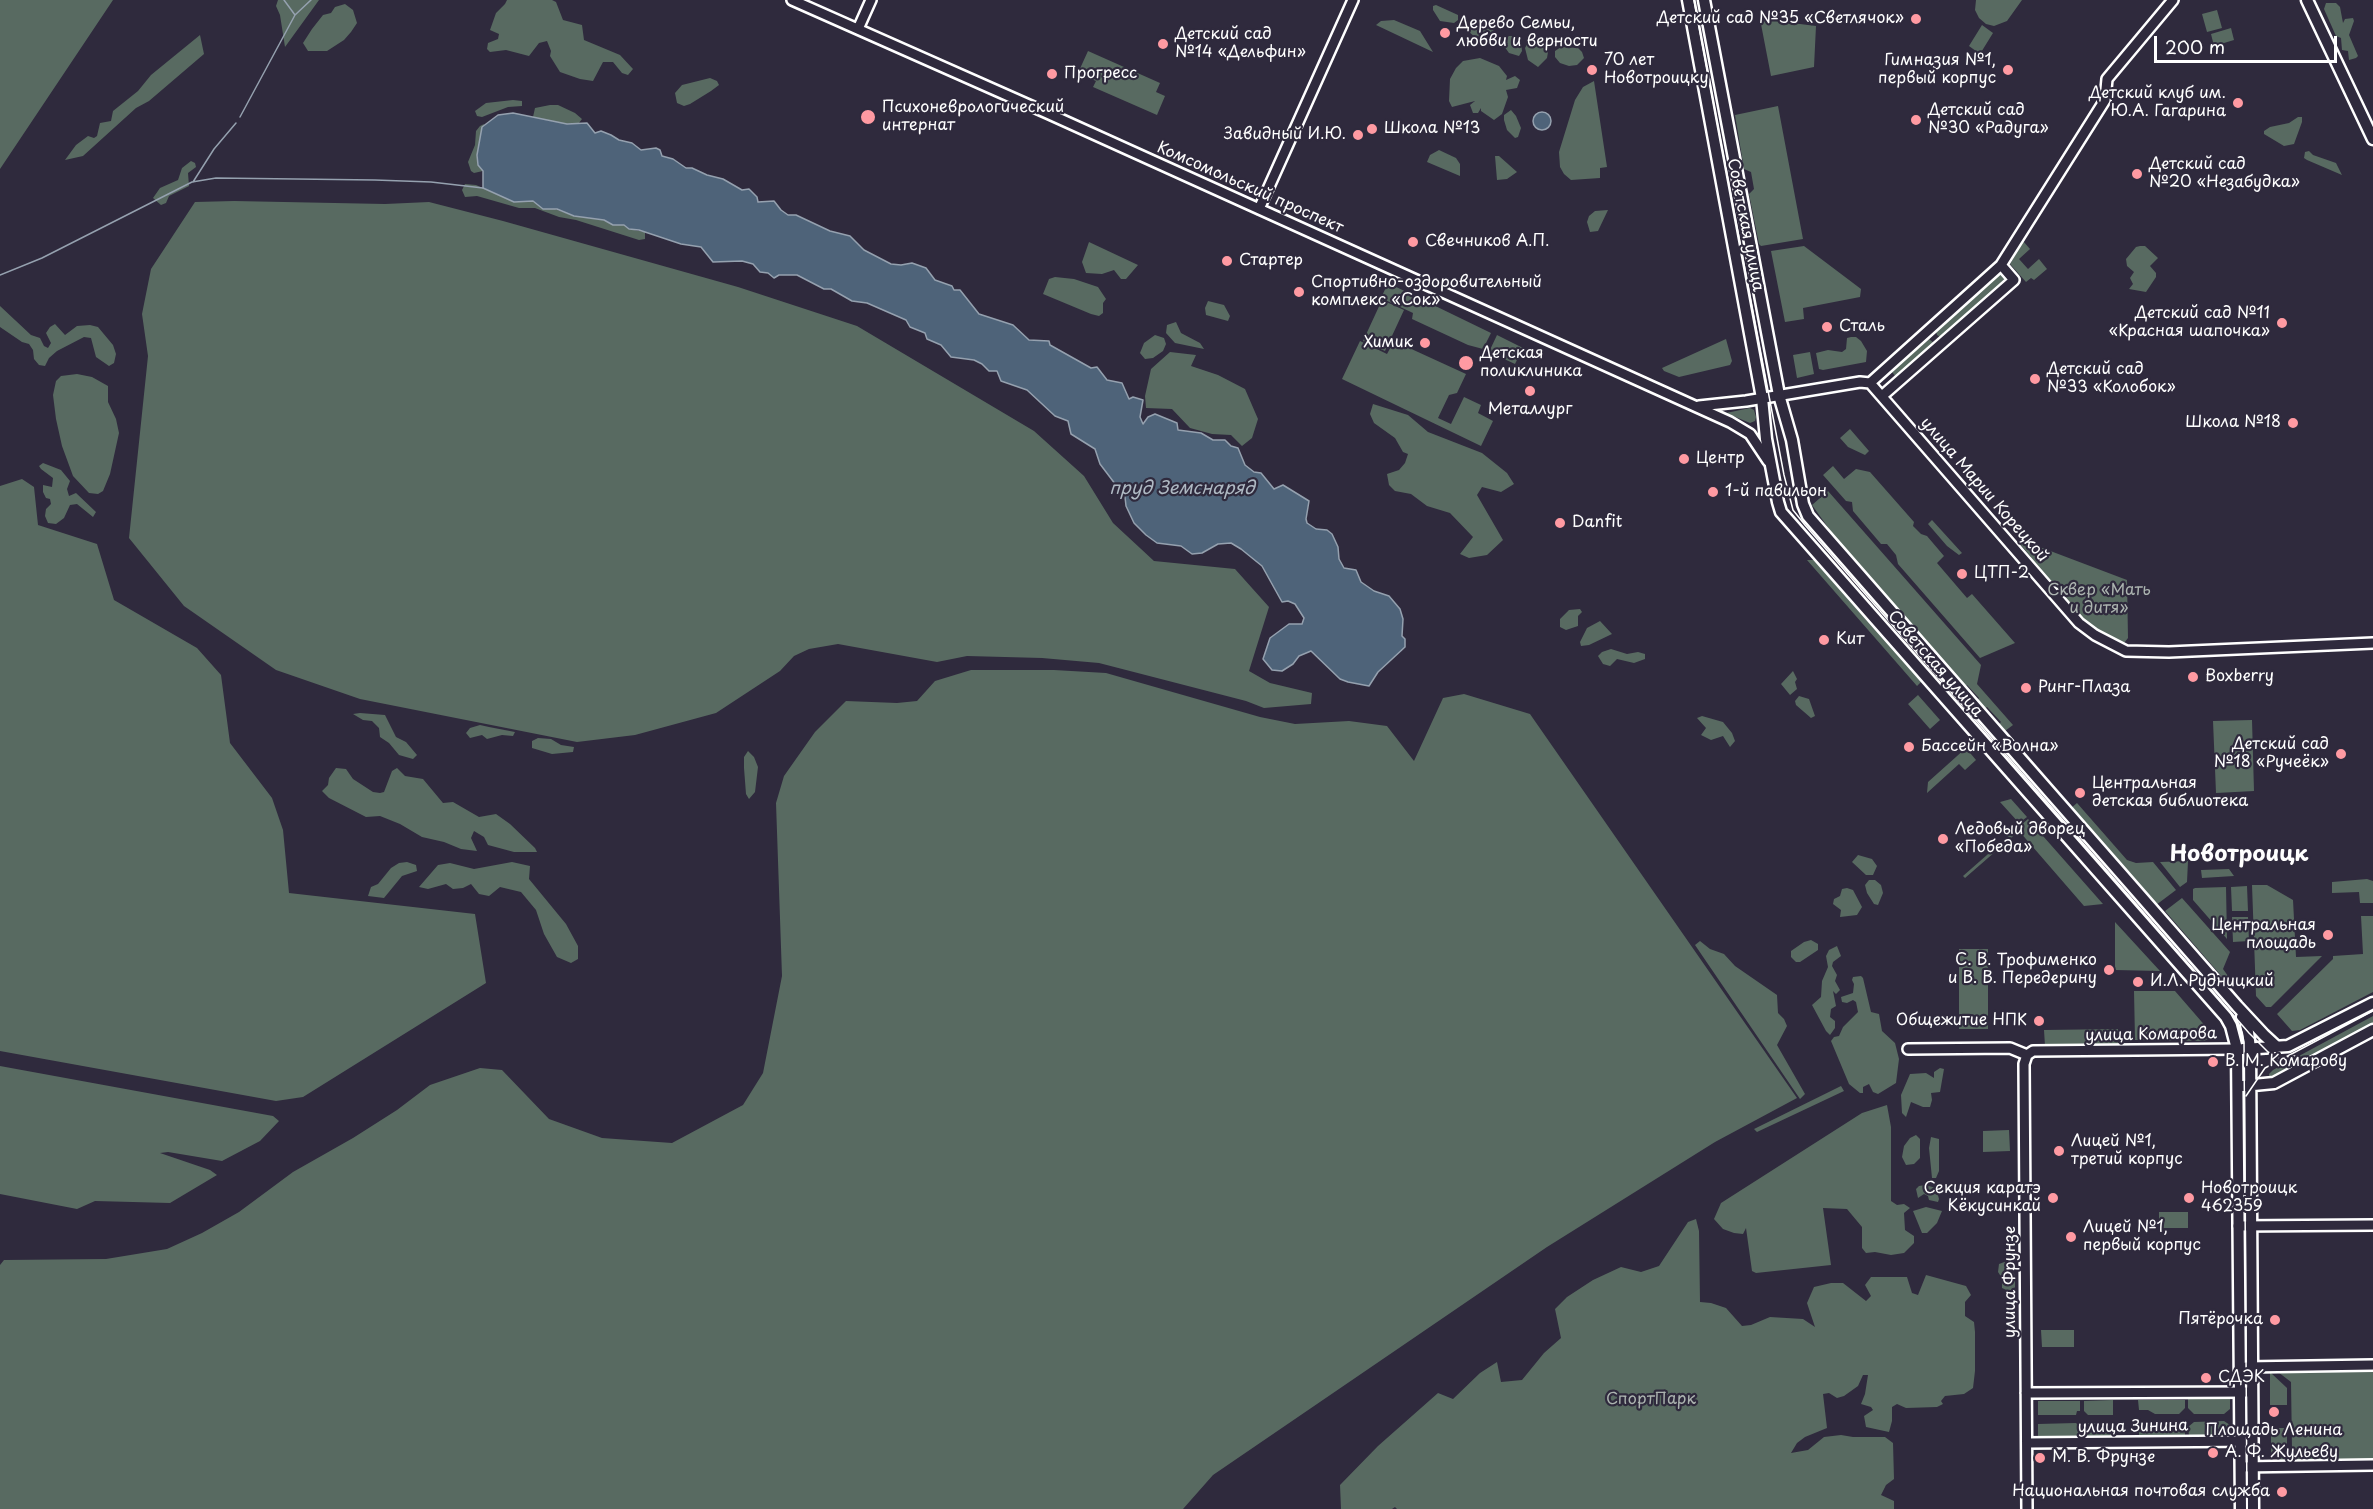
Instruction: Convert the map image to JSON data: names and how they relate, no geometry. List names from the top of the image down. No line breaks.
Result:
{"streets":{"main road":["Советская улица","улица Комарова"],"street":["Комсомольский проспект","улица Марии Корецкой","улица Фрунзе","улица Зинина"]},"crossings":[["Комсомольский проспект","Советская улица"],["Советская улица","улица Комарова"],["Советская улица","улица Зинина"],["улица Комарова","улица Фрунзе"],["улица Фрунзе","улица Зинина"]],"districts":["Новотроицк"],"water":["пруд Земснаряд"],"parks":["Сквер «Мать и дитя»","СпортПарк"],"places":["Детский сад №35 «Светлячок»","Дерево Семьи, любви и верности","Детский сад №14 «Дельфин»","70 лет Новотроицку","Гимназия №1, первый корпус","Прогресс","Детский клуб им. Ю.А. Гагарина","Психоневрологический интернат","Детский сад №30 «Радуга»","Школа №13","Завидный И.Ю.","Детский сад №20 «Незабудка»","Свечников А.П.","Стартер","Спортивно-оздоровительный комплекс «Сок»","Детский сад №11 «Красная шапочка»","Сталь","Химик","Детская поликлиника","Детский сад №33 «Колобок»","Металлург","Школа №18","Центр","1-й павильон","Danfit","ЦТП-2","Кит","Boxberry","Ринг-Плаза","Бассейн «Волна»","Детский сад №18 «Ручеёк»","Центральная детская библиотека","Ледовый дворец «Победа»","Центральная площадь","С. В. Трофименко и В. В. Передерину","И.Л. Рудницкий","Общежитие НПК","В. М. Комарову","Лицей №1, третий корпус","Секция каратэ Кёкусинкай","Новотроицк 462359","Лицей №1, первый корпус","Пятёрочка","СДЭК","Площадь Ленина","А. Ф. Жульеву","М. В. Фрунзе","Национальная почтовая служба"],"scale_bar":"200 m"}
